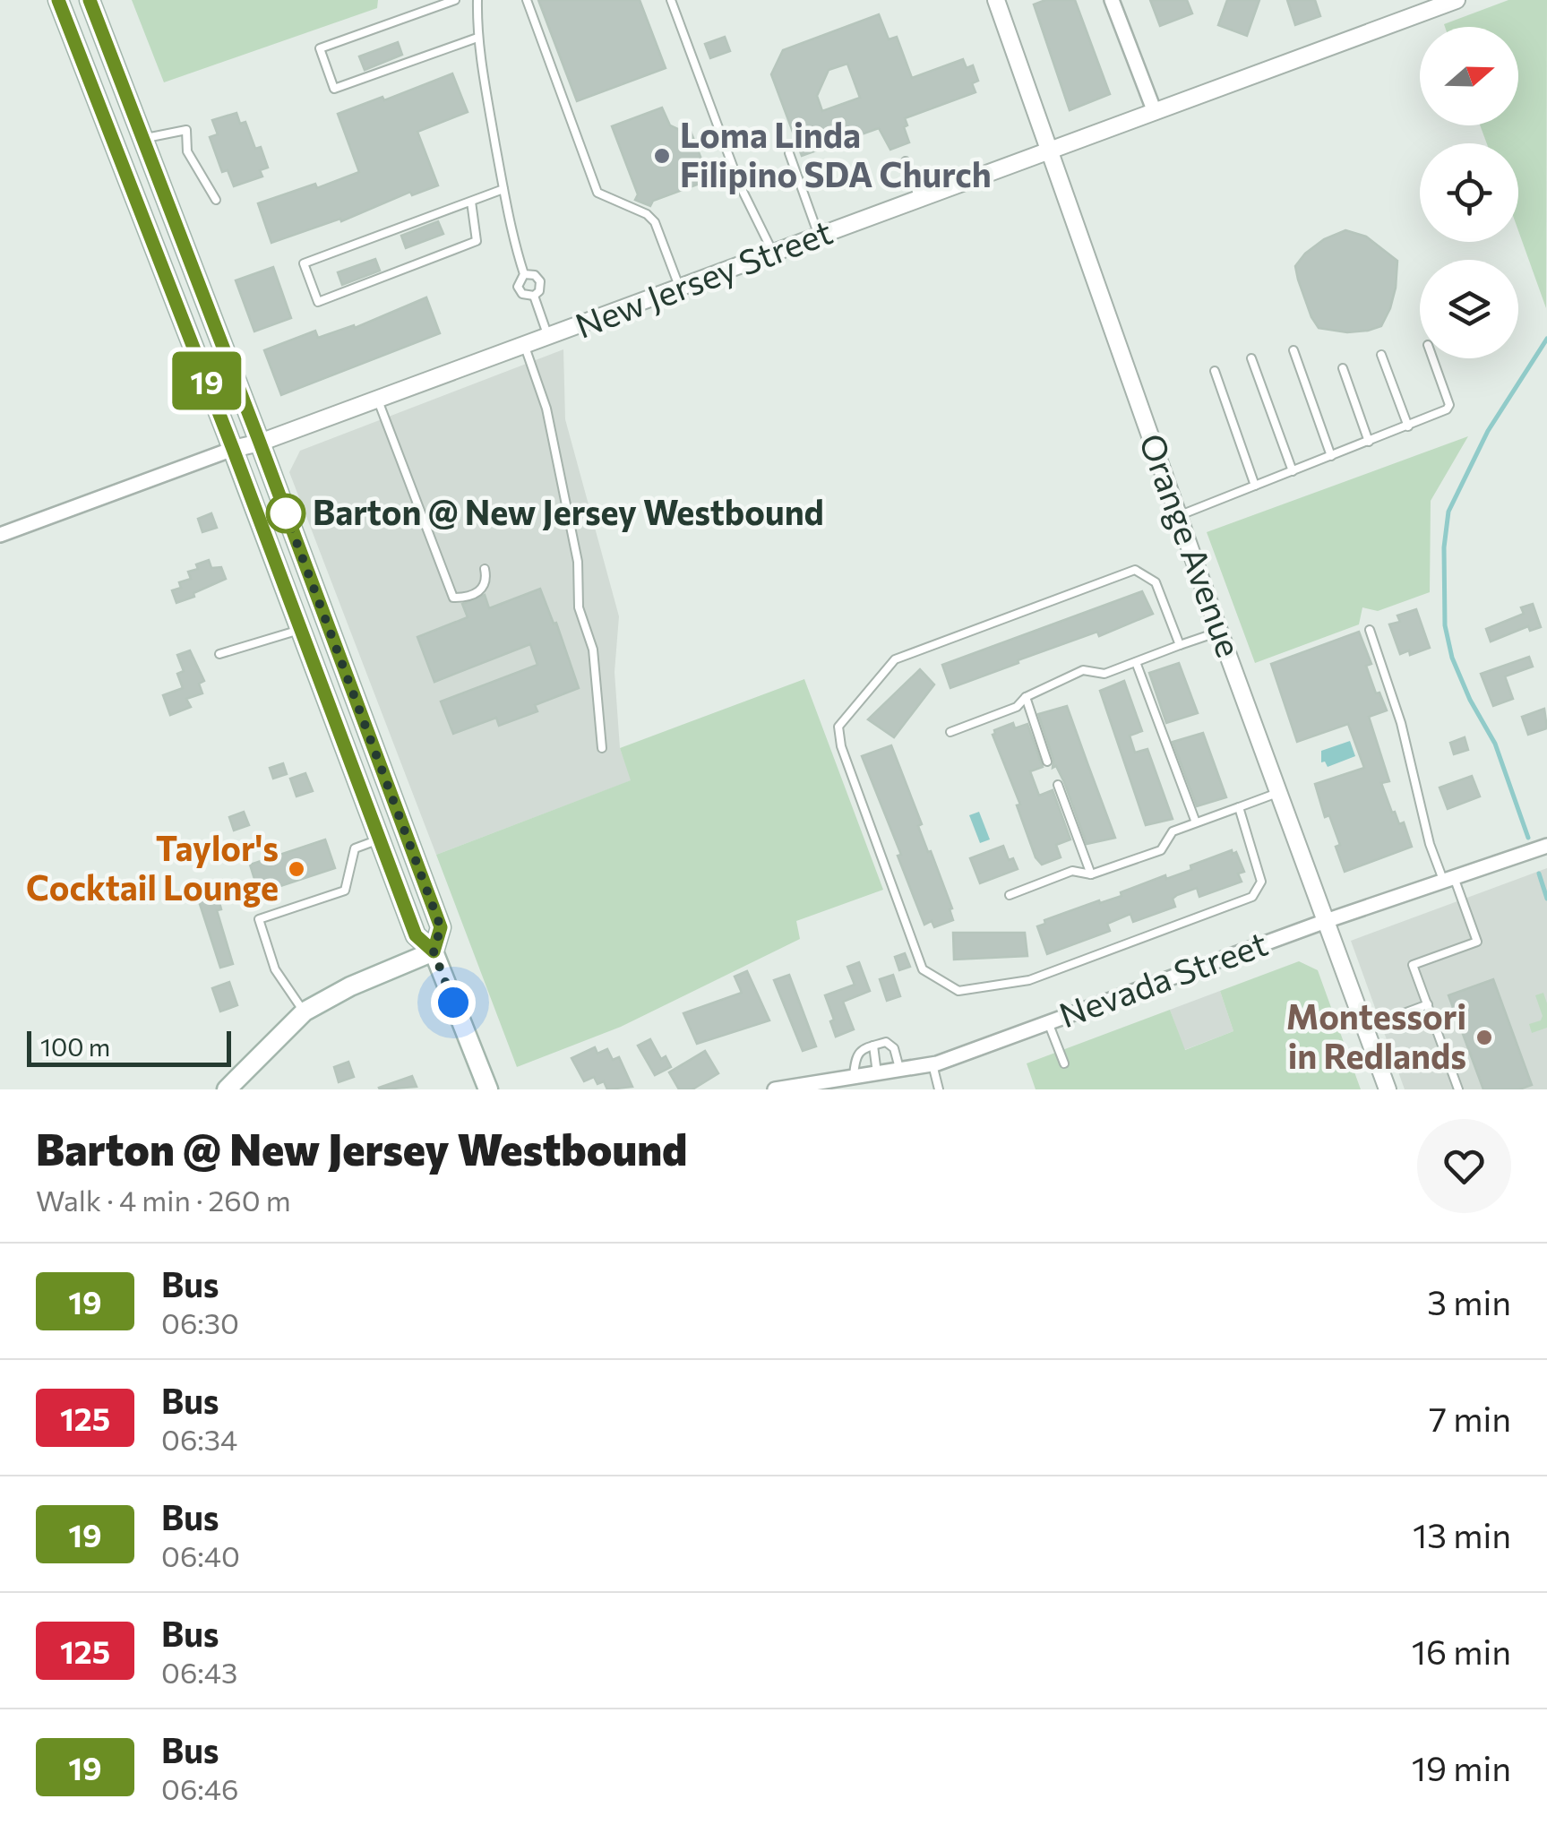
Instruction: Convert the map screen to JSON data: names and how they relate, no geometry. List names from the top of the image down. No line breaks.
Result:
{"streets":{"street":["New Jersey Street","Orange Avenue","Nevada Street"]},"crossings":[["New Jersey Street","Orange Avenue"],["Orange Avenue","Nevada Street"]],"places":["Loma Linda Filipino SDA Church","Barton @ New Jersey Westbound","Taylor's Cocktail Lounge","Montessori in Redlands"],"lines":["bus line 19"],"scale_bar":"100 m","north":"right","page":{"on_map":"19","scale":"100 m","heading":["Barton @ New Jersey Westbound","Walk · 4 min · 260 m"],"list":[{"mark":"19","name":"Bus","note":"06:30","value":"3 min"},{"mark":"125","name":"Bus","note":"06:34","value":"7 min"},{"mark":"19","name":"Bus","note":"06:40","value":"13 min"},{"mark":"125","name":"Bus","note":"06:43","value":"16 min"},{"mark":"19","name":"Bus","note":"06:46","value":"19 min"}]}}
